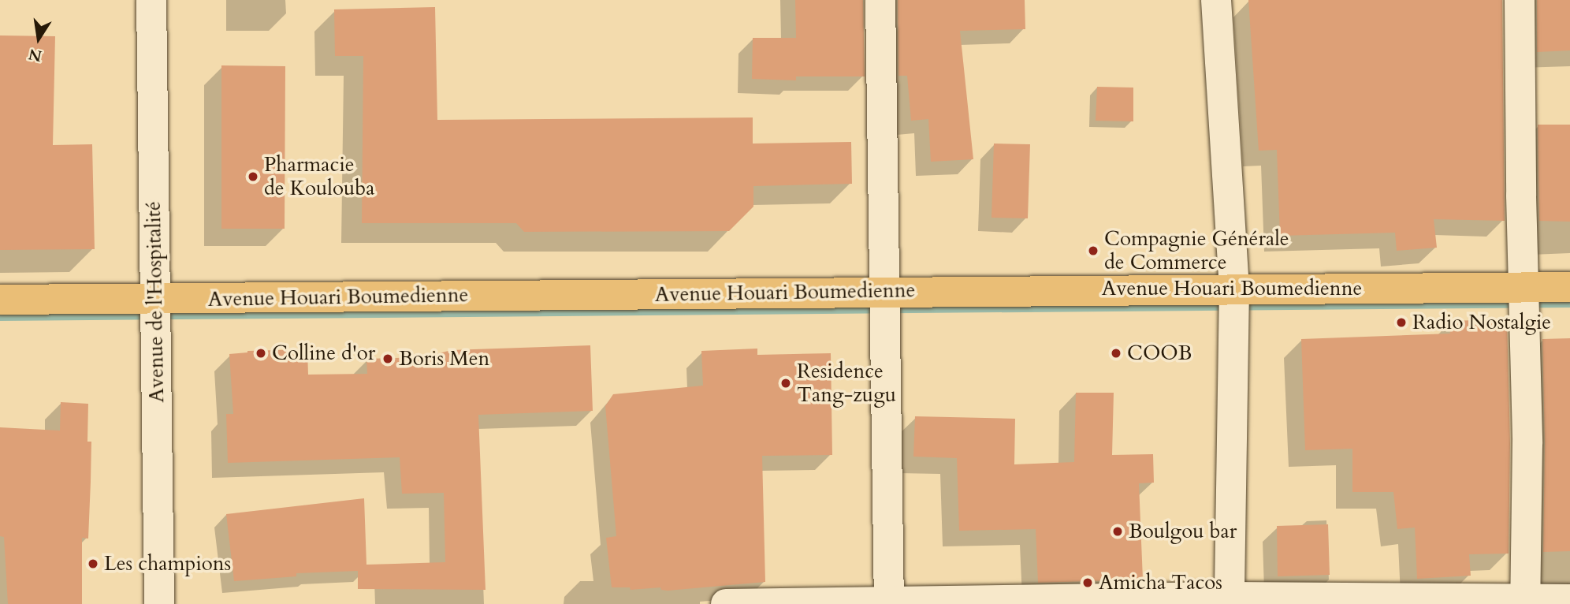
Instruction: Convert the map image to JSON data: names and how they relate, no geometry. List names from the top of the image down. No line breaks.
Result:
{"streets":{"main road":["Avenue Houari Boumedienne"],"street":["Avenue de l'Hospitalité"]},"crossings":[["Avenue Houari Boumedienne","Avenue de l'Hospitalité"]],"places":["Pharmacie de Koulouba","Compagnie Générale de Commerce","Radio Nostalgie","Colline d'or","COOB","Boris Men","Residence Tang-zugu","Boulgou bar","Les champions","Amicha Tacos"],"north":"bottom"}
